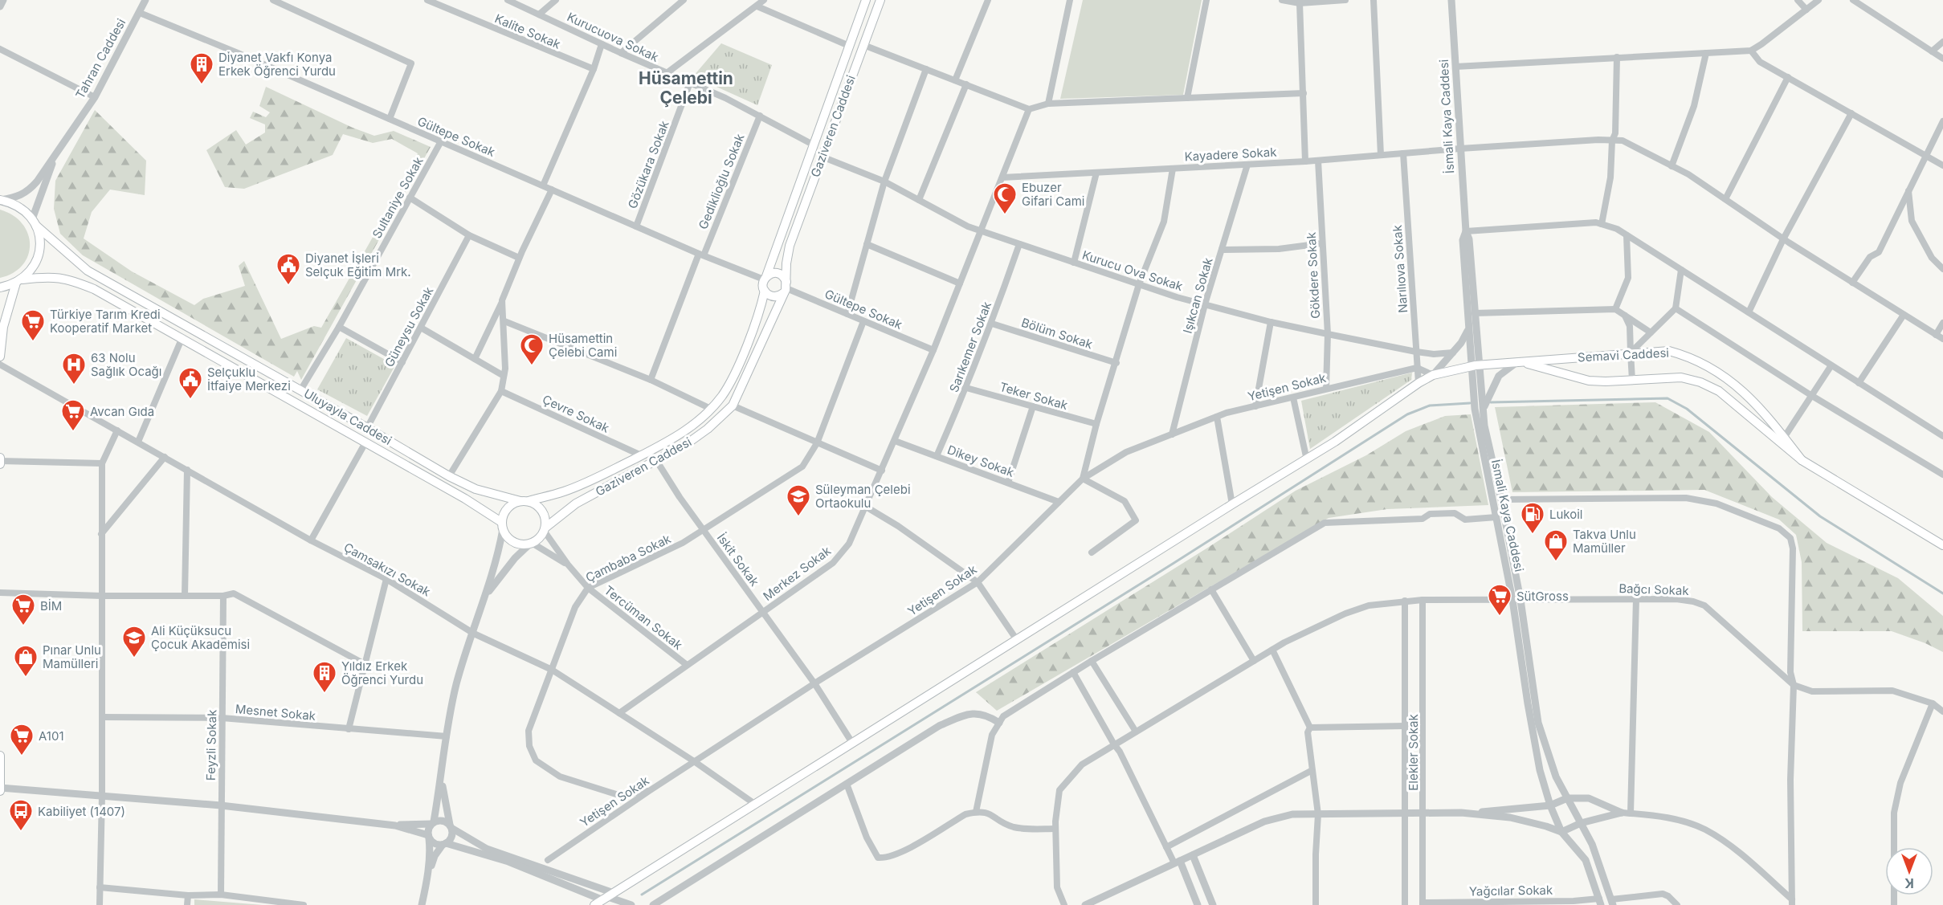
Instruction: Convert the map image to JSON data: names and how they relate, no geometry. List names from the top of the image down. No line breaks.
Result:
{"streets":{"main road":["Gaziveren Caddesi","Semavi Caddesi","Uluyayla Caddesi"],"street":["Kalite Sokak","Kurucuova Sokak","Tahran Caddesi","İsmali Kaya Caddesi","Gültepe Sokak","Kayadere Sokak","Gözükara Sokak","Gediklioğlu Sokak","Sultaniye Sokak","Narılıova Sokak","Kurucu Ova Sokak","Gökdere Sokak","Işıkcan Sokak","Güneysu Sokak","Bölüm Sokak","Sarıkemer Sokak","Yetişen Sokak","Teker Sokak","Çevre Sokak","Dikey Sokak","Çambaba Sokak","İskit Sokak","Çamsakızı Sokak","Merkez Sokak","Bağcı Sokak","Tercüman Sokak","Mesnet Sokak","Feyzli Sokak","Elekler Sokak","Yağcılar Sokak"]},"crossings":[["Kurucuova Sokak","Gaziveren Caddesi"],["Kurucuova Sokak","Gözükara Sokak"],["Kurucuova Sokak","Gediklioğlu Sokak"],["Tahran Caddesi","Gültepe Sokak"],["Tahran Caddesi","Uluyayla Caddesi"],["İsmali Kaya Caddesi","Kayadere Sokak"],["İsmali Kaya Caddesi","Semavi Caddesi"],["İsmali Kaya Caddesi","Bağcı Sokak"],["İsmali Kaya Caddesi","Yağcılar Sokak"],["Gaziveren Caddesi","Gültepe Sokak"],["Gaziveren Caddesi","Kurucu Ova Sokak"],["Gaziveren Caddesi","Çevre Sokak"],["Gaziveren Caddesi","Uluyayla Caddesi"],["Gaziveren Caddesi","İskit Sokak"],["Gaziveren Caddesi","Tercüman Sokak"],["Gültepe Sokak","Gözükara Sokak"],["Gültepe Sokak","Gediklioğlu Sokak"],["Gültepe Sokak","Sultaniye Sokak"],["Gültepe Sokak","Çambaba Sokak"],["Gültepe Sokak","Merkez Sokak"],["Kayadere Sokak","Narılıova Sokak"],["Kayadere Sokak","Gökdere Sokak"],["Kayadere Sokak","Işıkcan Sokak"],["Kayadere Sokak","Merkez Sokak"],["Sultaniye Sokak","Uluyayla Caddesi"],["Narılıova Sokak","Kurucu Ova Sokak"],["Narılıova Sokak","Semavi Caddesi"],["Narılıova Sokak","Yetişen Sokak"],["Kurucu Ova Sokak","Gökdere Sokak"],["Kurucu Ova Sokak","Işıkcan Sokak"],["Kurucu Ova Sokak","Sarıkemer Sokak"],["Kurucu Ova Sokak","Merkez Sokak"],["Gökdere Sokak","Yetişen Sokak"],["Işıkcan Sokak","Yetişen Sokak"],["Güneysu Sokak","Uluyayla Caddesi"],["Bölüm Sokak","Sarıkemer Sokak"],["Sarıkemer Sokak","Teker Sokak"],["Sarıkemer Sokak","Dikey Sokak"],["Semavi Caddesi","İskit Sokak"],["Semavi Caddesi","Çamsakızı Sokak"],["Yetişen Sokak","Dikey Sokak"],["Yetişen Sokak","Çambaba Sokak"],["Yetişen Sokak","İskit Sokak"],["Yetişen Sokak","Çamsakızı Sokak"],["Uluyayla Caddesi","Tercüman Sokak"],["Dikey Sokak","Merkez Sokak"],["Çambaba Sokak","İskit Sokak"],["Çambaba Sokak","Çamsakızı Sokak"],["Çambaba Sokak","Tercüman Sokak"],["İskit Sokak","Merkez Sokak"],["Çamsakızı Sokak","Merkez Sokak"],["Merkez Sokak","Tercüman Sokak"],["Bağcı Sokak","Elekler Sokak"],["Mesnet Sokak","Feyzli Sokak"],["Elekler Sokak","Yağcılar Sokak"]],"districts":["Hüsamettin Çelebi"],"places":{"building":["Diyanet Vakfı Konya Erkek Öğrenci Yurdu","Yıldız Erkek Öğrenci Yurdu"],"mosque":["Ebuzer Gifari Cami","Hüsamettin Çelebi Cami"],"public building":["Diyanet İşleri Selçuk Eğitim Mrk.","Selçuklu İtfaiye Merkezi"],"supermarket":["Türkiye Tarım Kredi Kooperatif Market","Avcan Gıda","SütGross","BİM","A101"],"hospital":["63 Nolu Sağlık Ocağı"],"school or university":["Süleyman Çelebi Ortaokulu","Ali Küçüksucu Çocuk Akademisi"],"fuel station":["Lukoil"],"shop":["Takva Unlu Mamüller","Pınar Unlu Mamülleri"],"bus stop":["Kabiliyet (1407)"]},"north":"bottom"}
